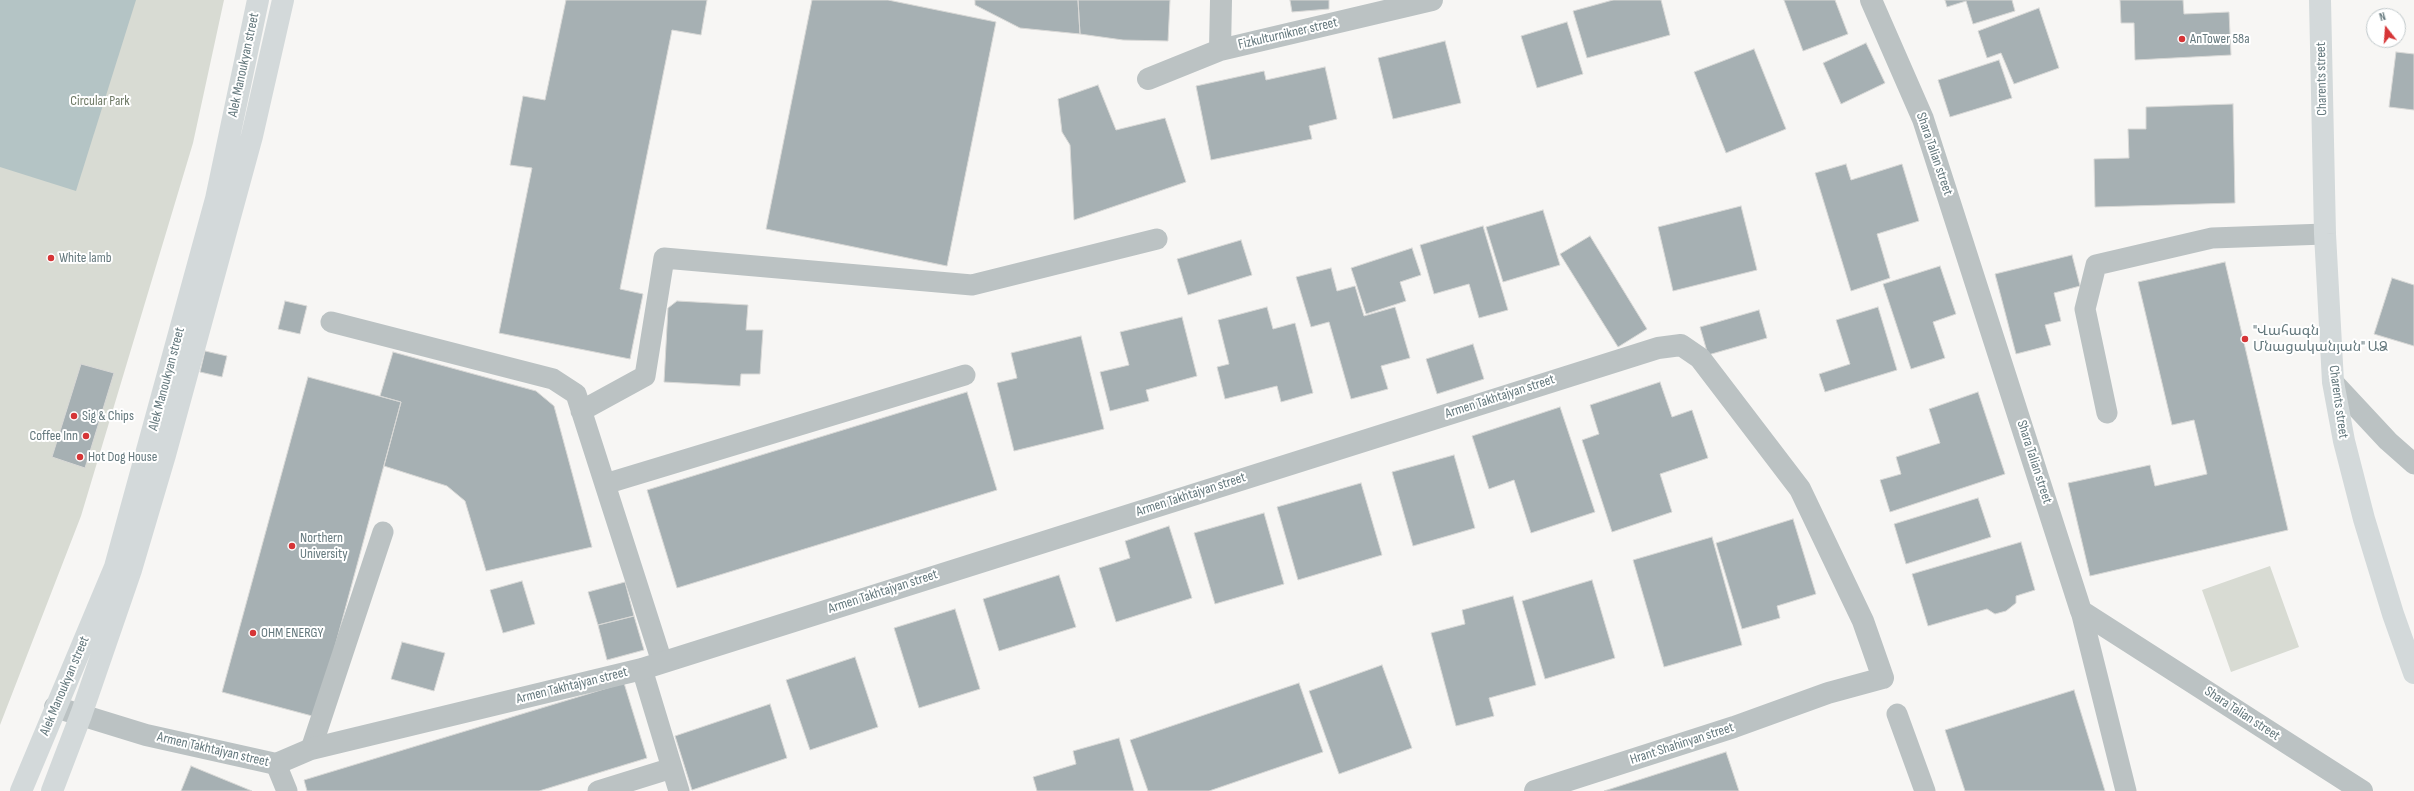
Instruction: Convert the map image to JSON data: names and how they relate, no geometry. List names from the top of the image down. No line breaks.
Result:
{"streets":{"street":["Fizkulturnikner street","Alek Manoukyan street","Charents street","Shara Talian street","Armen Takhtajyan street","Hrant Shahinyan street"]},"crossings":[["Alek Manoukyan street","Armen Takhtajyan street"],["Armen Takhtajyan street","Hrant Shahinyan street"]],"parks":["Circular Park"],"places":["AnTower 58a","White lamb","\"Վահագն Մնացականյան\" ԱՁ","Sig & Chips","Coffee Inn","Hot Dog House","Northern University","OHM ENERGY"],"north":"top"}
